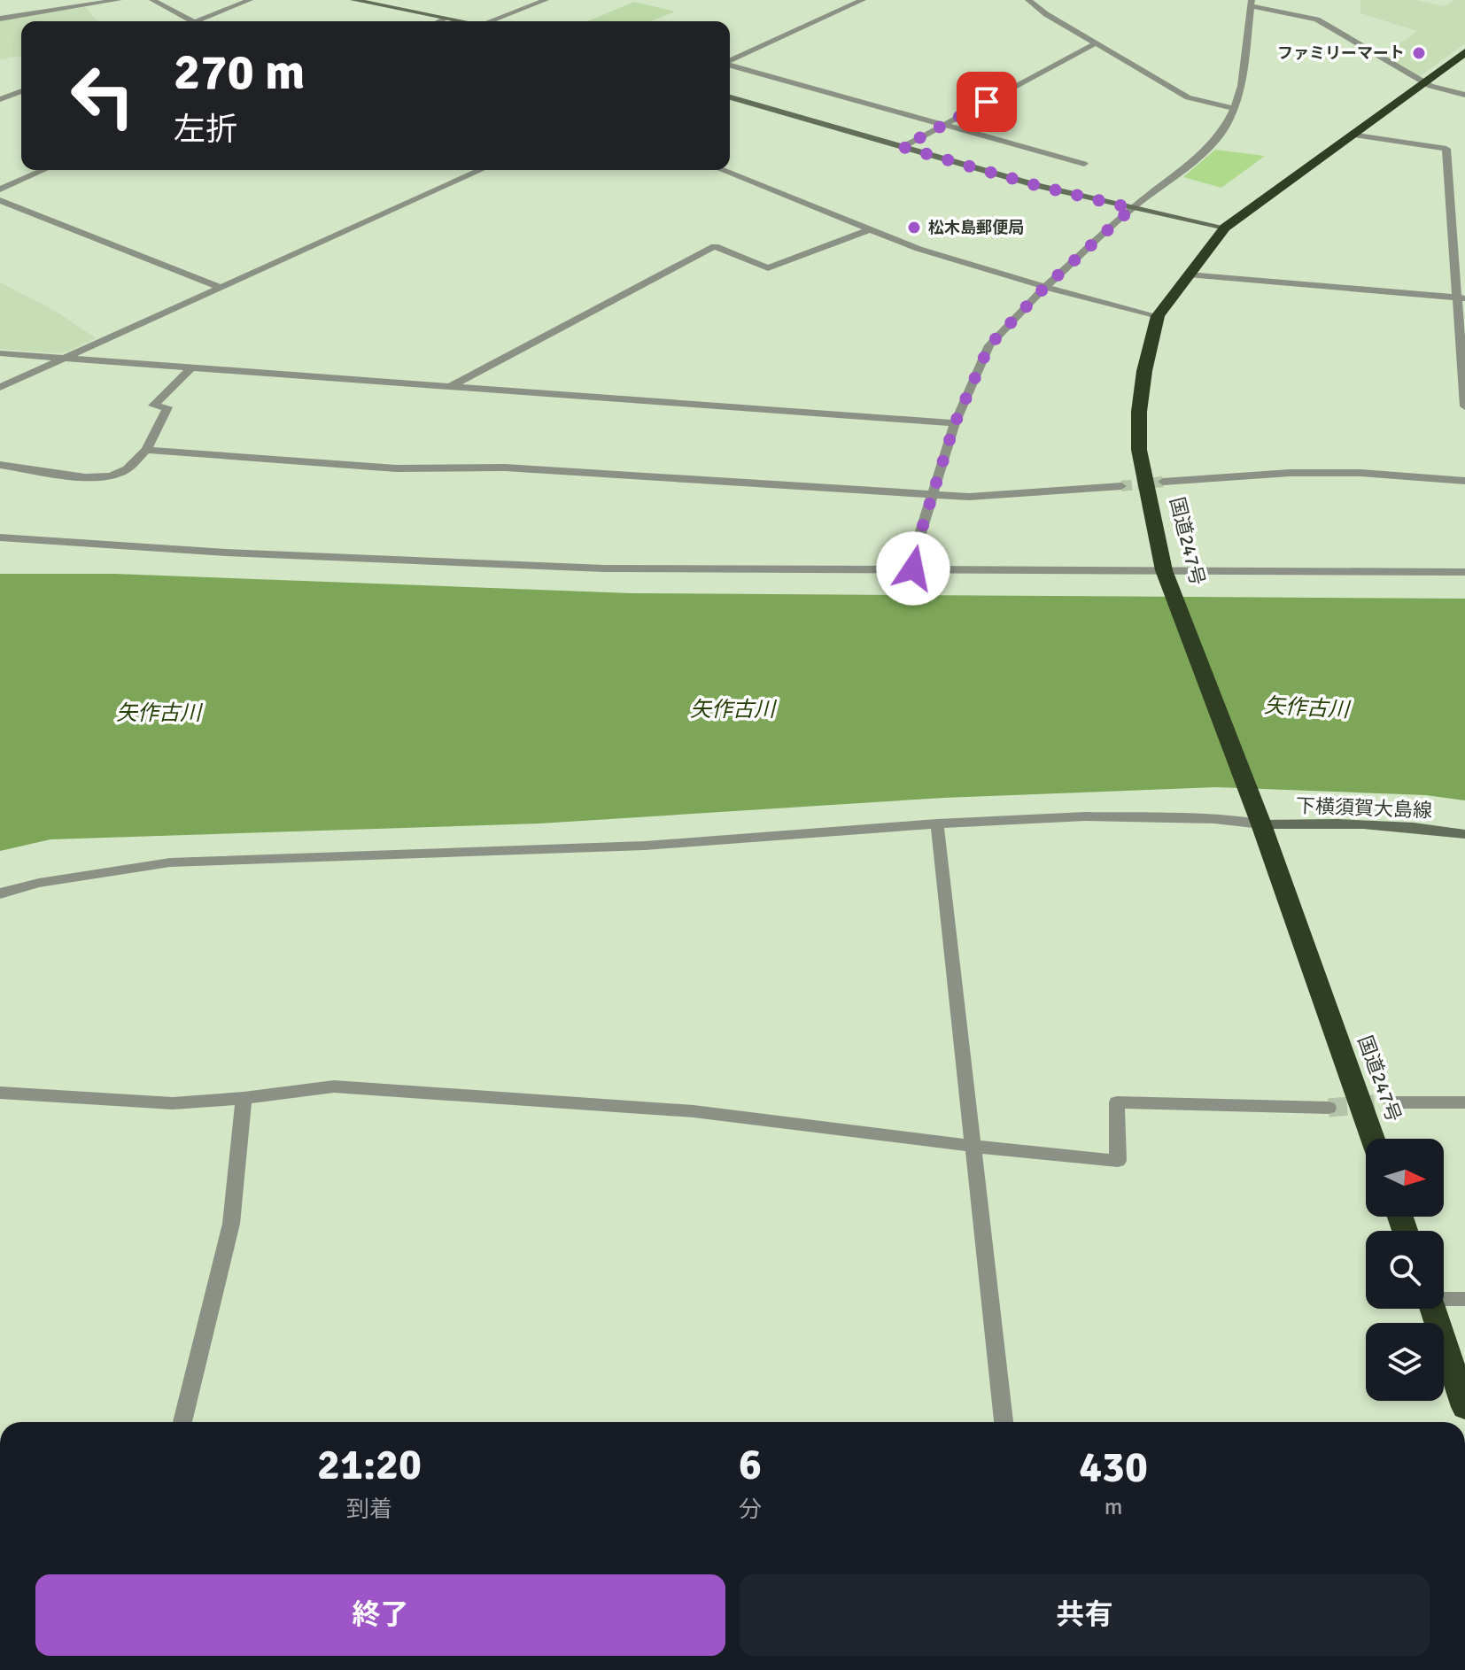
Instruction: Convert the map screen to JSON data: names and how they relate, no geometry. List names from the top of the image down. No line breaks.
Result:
{"streets":{"highway":["国道247号"],"street":["下横須賀大島線"]},"crossings":[["国道247号","下横須賀大島線"]],"water":["矢作古川"],"places":["ファミリーマート","松木島郵便局"],"north":"right","page":{"turn":["270 m","左折"],"eta":["21:20","到着","6","分","430","m"],"buttons":["終了","共有"]}}
